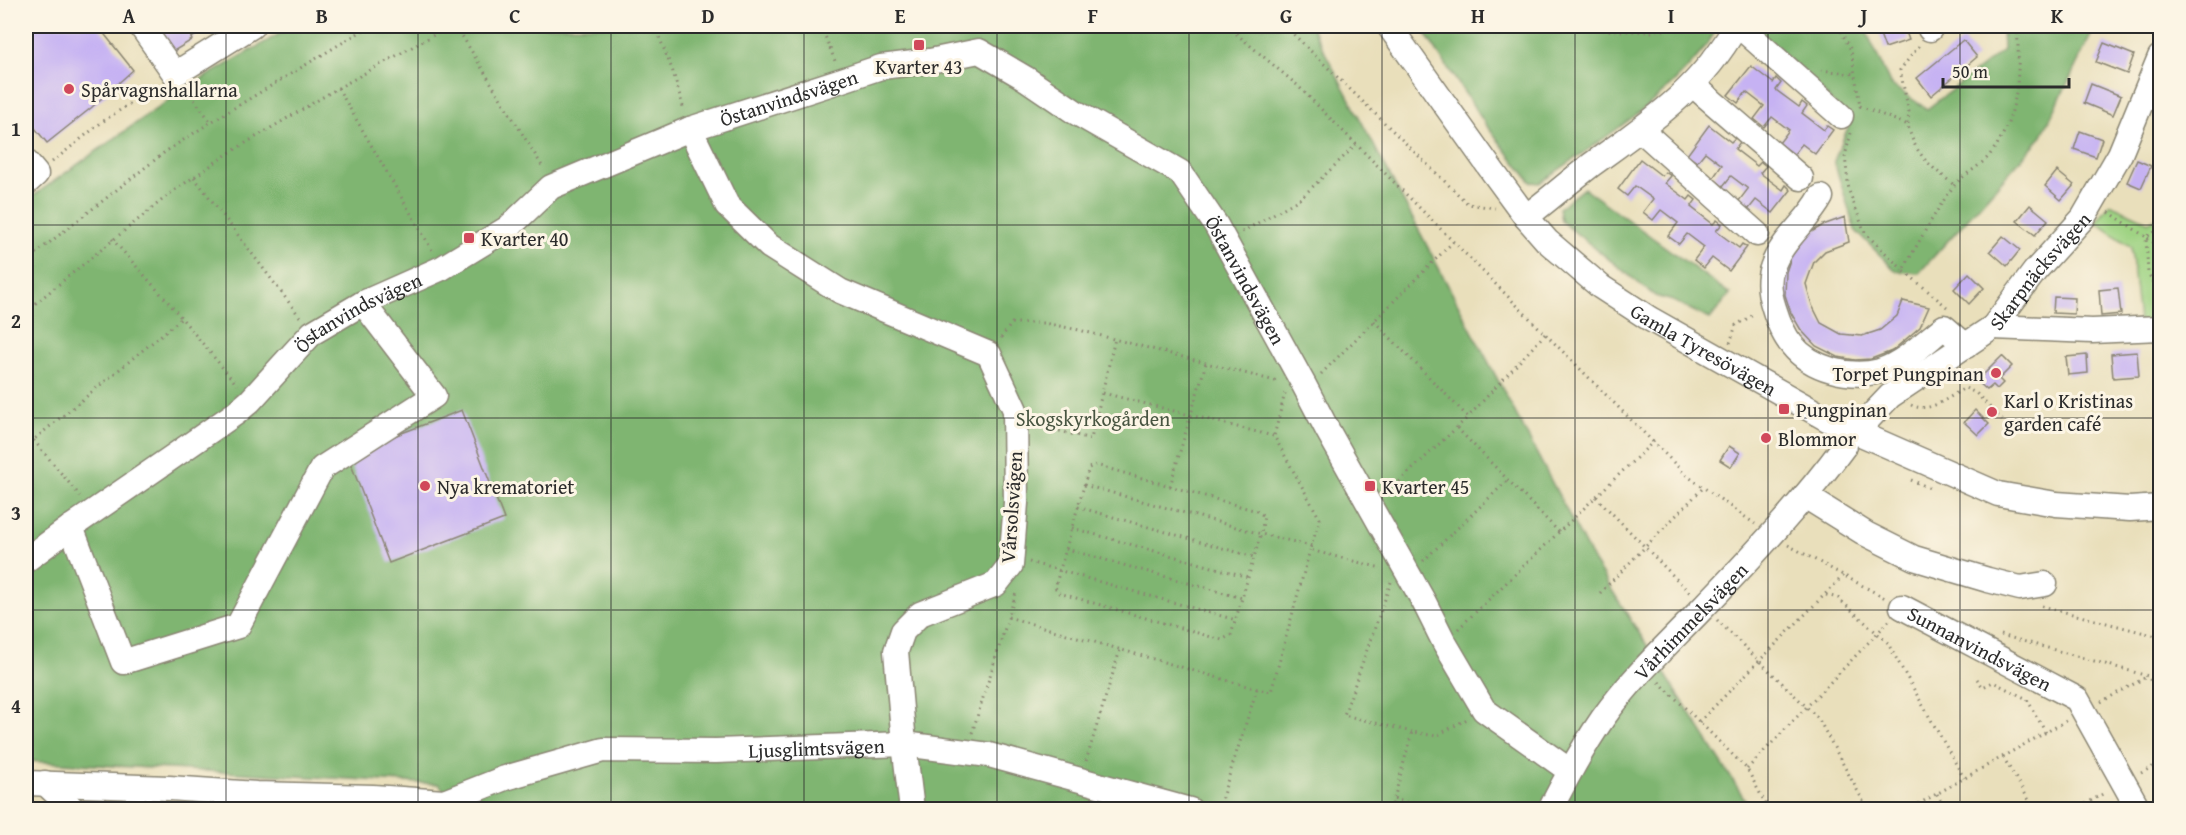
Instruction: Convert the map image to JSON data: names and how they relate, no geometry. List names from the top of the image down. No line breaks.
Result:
{"streets":{"street":["Östanvindsvägen","Skarpnäcksvägen","Gamla Tyresövägen","Vårsolsvägen","Vårhimmelsvägen","Sunnanvindsvägen","Ljusglimtsvägen"]},"crossings":[["Östanvindsvägen","Vårhimmelsvägen"],["Skarpnäcksvägen","Gamla Tyresövägen"],["Skarpnäcksvägen","Vårhimmelsvägen"],["Gamla Tyresövägen","Vårhimmelsvägen"],["Vårsolsvägen","Ljusglimtsvägen"],["Vårhimmelsvägen","Sunnanvindsvägen"]],"parks":["Skogskyrkogården"],"places":{"transit":["Kvarter 43","Kvarter 40","Pungpinan","Kvarter 45"],"other":["Spårvagnshallarna","Torpet Pungpinan","Karl o Kristinas garden café","Blommor","Nya krematoriet"]},"scale_bar":"50 m","grid":{"columns":["A","B","C","D","E","F","G","H","I","J","K"],"rows":["1","2","3","4"]}}
